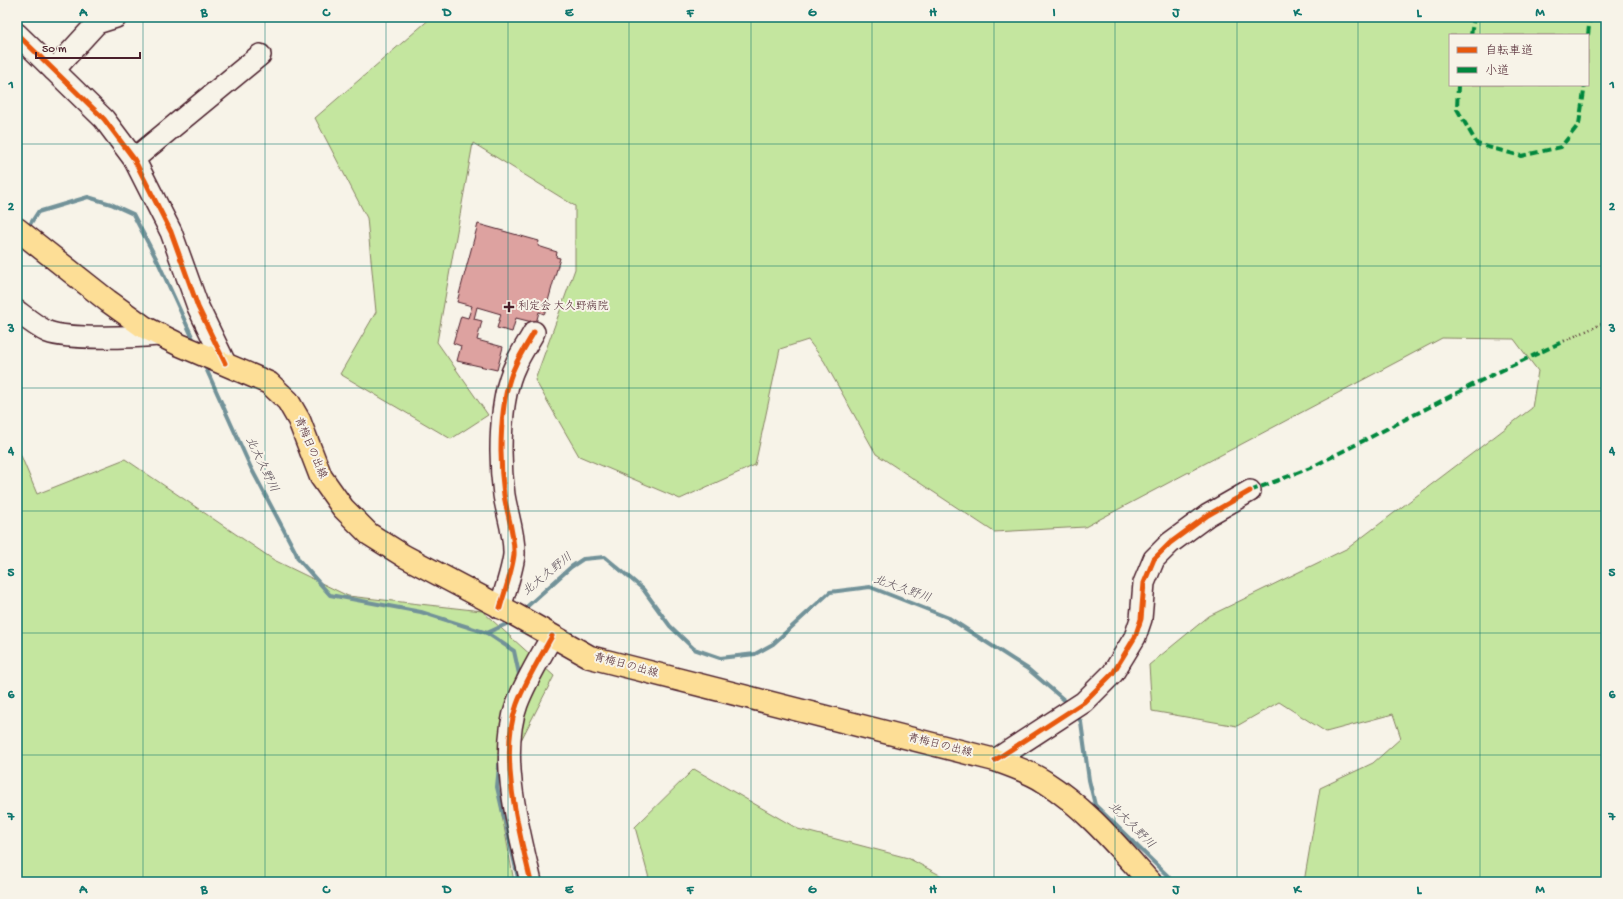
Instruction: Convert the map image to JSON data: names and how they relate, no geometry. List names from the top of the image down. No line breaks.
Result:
{"streets":{"main road":["青梅日の出線"]},"water":["北大久野川"],"places":{"health":["利定会 大久野病院"]},"legend":["自転車道","小道"],"scale_bar":"50 m","grid":{"columns":["A","B","C","D","E","F","G","H","I","J","K","L","M"],"rows":["1","2","3","4","5","6","7"]}}
